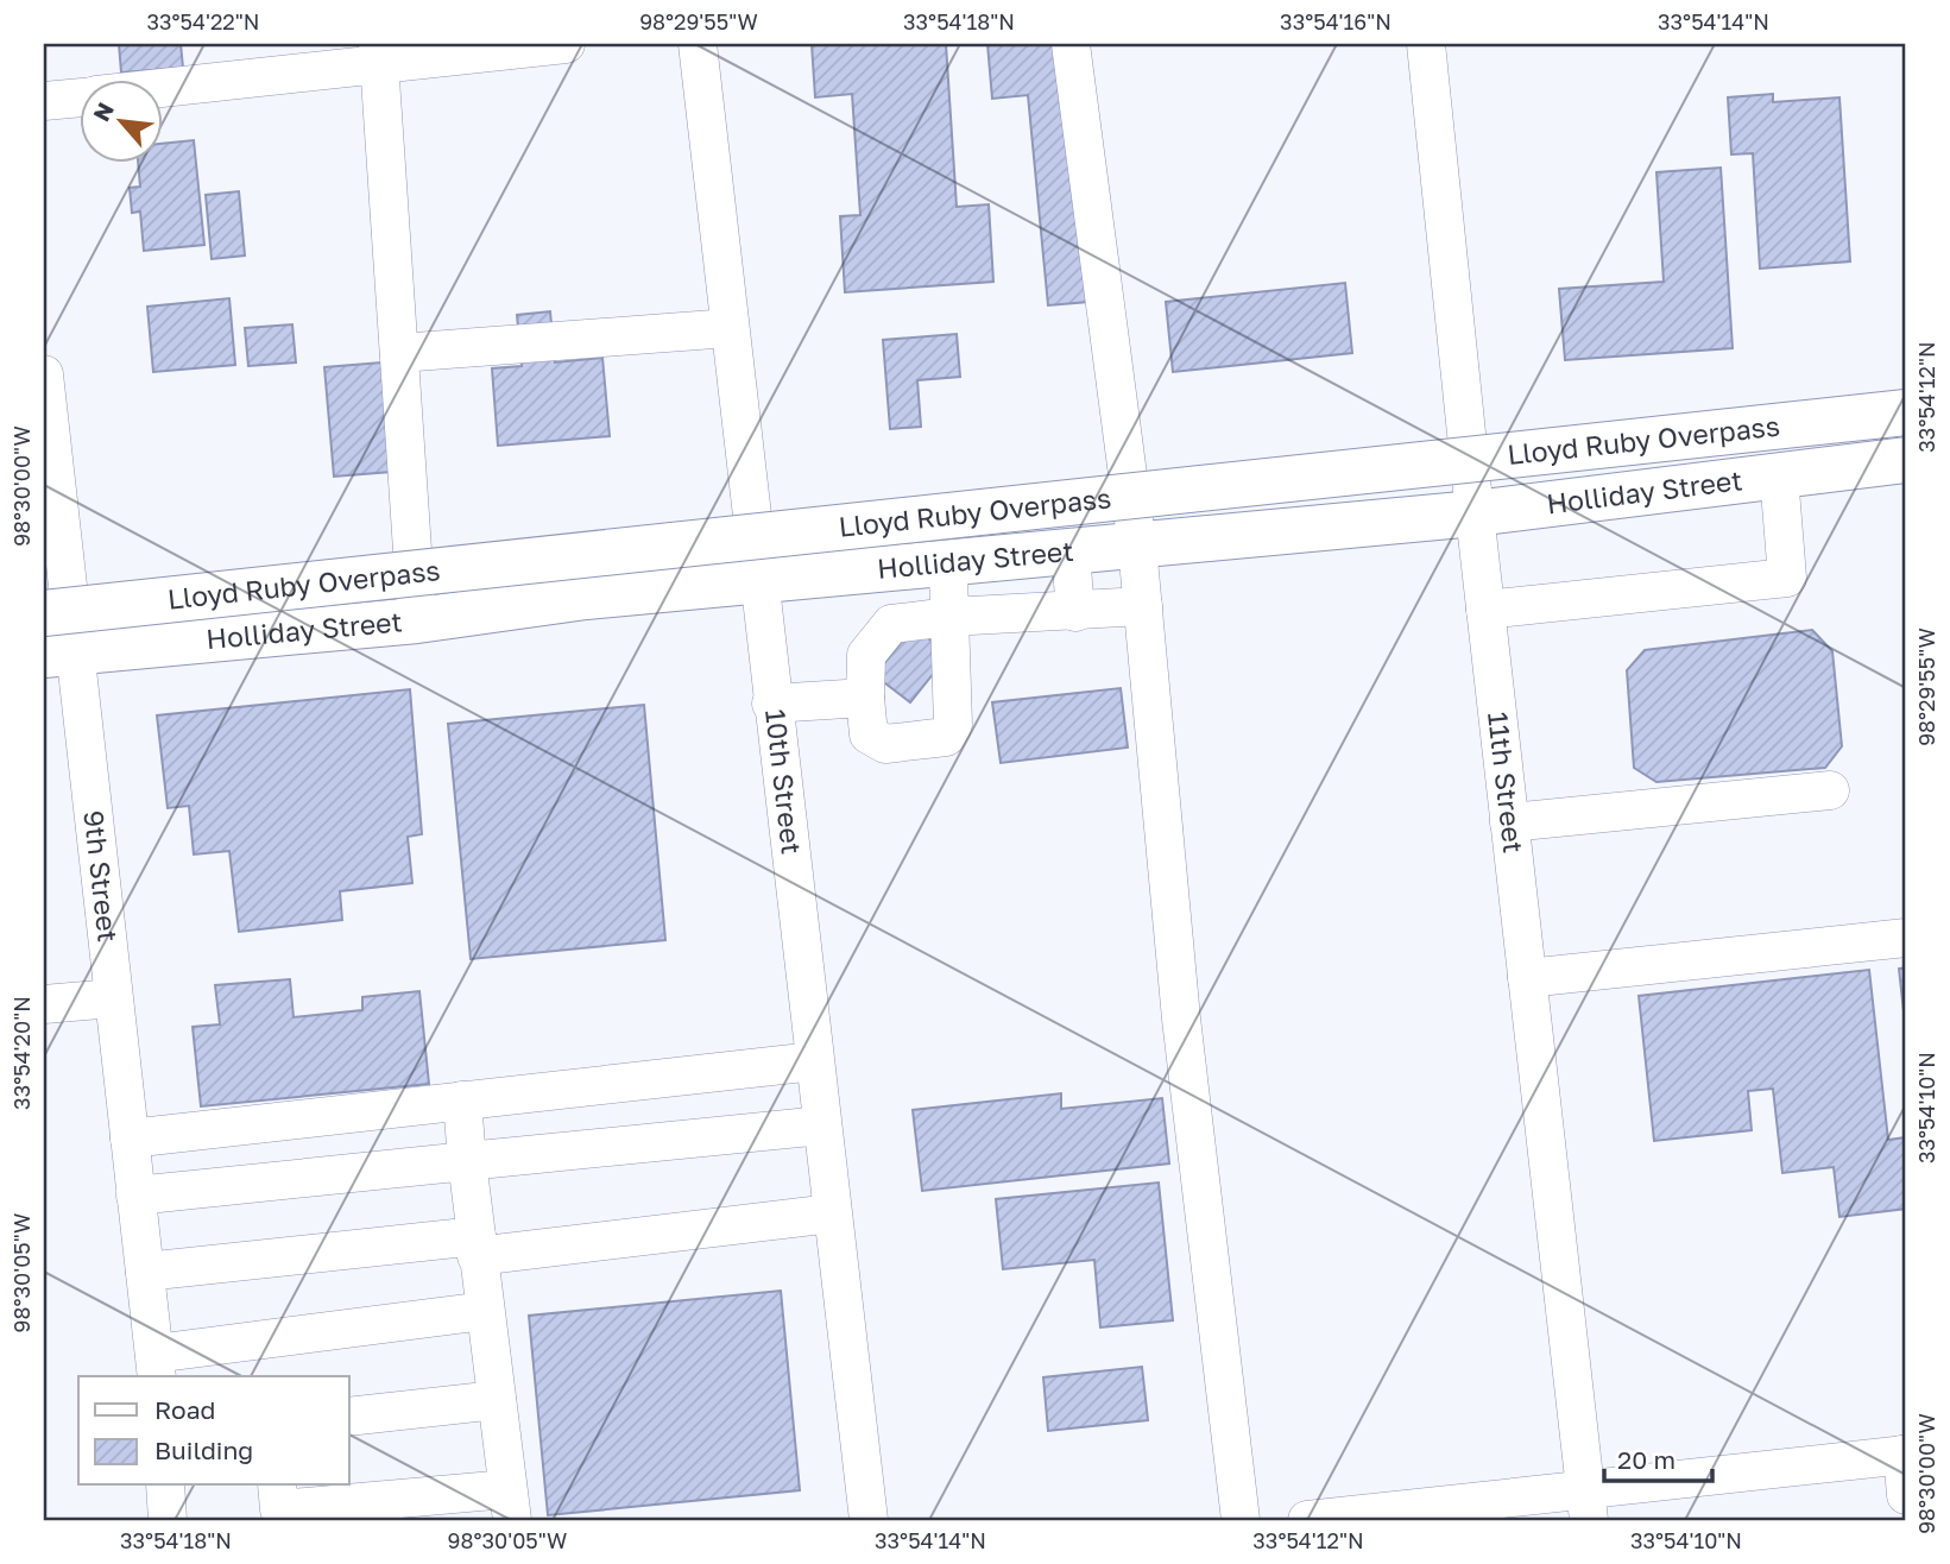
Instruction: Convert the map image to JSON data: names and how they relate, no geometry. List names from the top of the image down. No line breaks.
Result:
{"streets":{"main road":["Lloyd Ruby Overpass","Holliday Street"],"street":["10th Street","11th Street","9th Street"]},"crossings":[["Holliday Street","10th Street"],["Holliday Street","11th Street"],["Holliday Street","9th Street"]],"legend":["Road","Building"],"scale_bar":"20 m","north":"top left","coordinates":["33°54'22\"N","98°29'55\"W","33°54'18\"N","33°54'16\"N","33°54'14\"N","33°54'12\"N","98°30'00\"W","33°54'20\"N","33°54'10\"N","98°30'05\"W"]}
